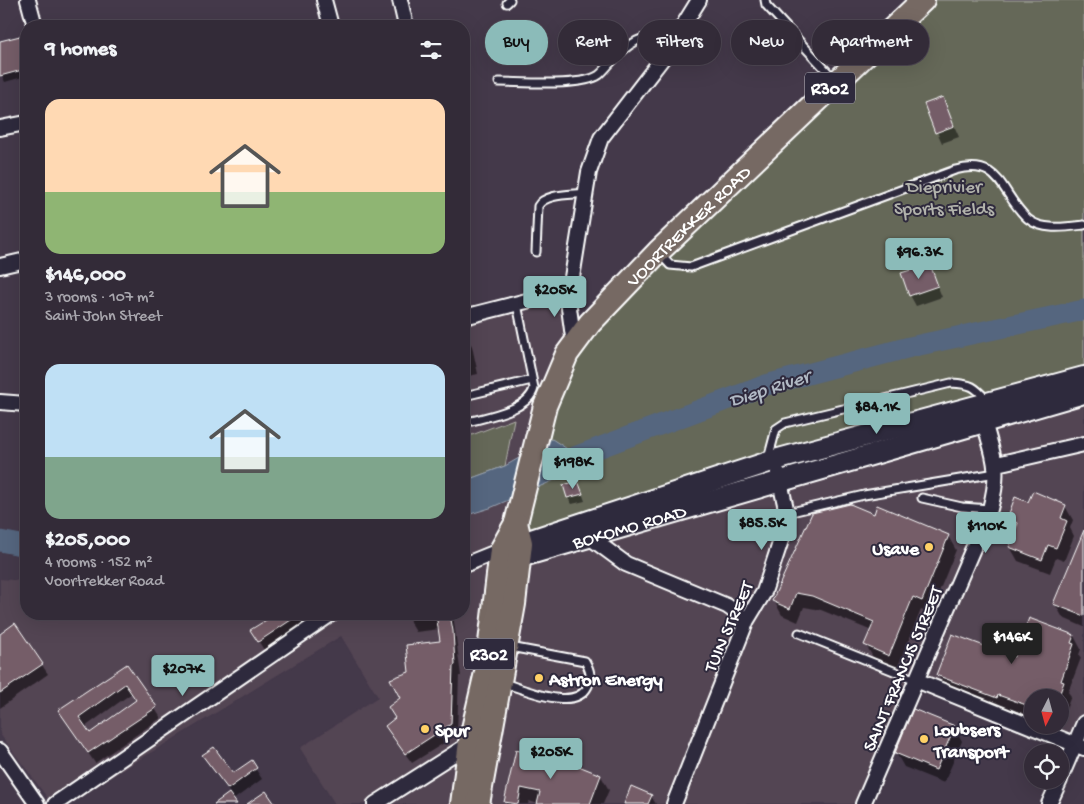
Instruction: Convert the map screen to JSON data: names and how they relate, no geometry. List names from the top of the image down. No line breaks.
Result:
{"streets":{"main road":["R302","VOORTREKKER ROAD","BOKOMO ROAD"],"street":["TUIN STREET","SAINT FRANCIS STREET"]},"crossings":[["VOORTREKKER ROAD","BOKOMO ROAD"],["BOKOMO ROAD","TUIN STREET"],["BOKOMO ROAD","SAINT FRANCIS STREET"]],"water":["Diep River"],"parks":["Dieprivier Sports Fields"],"places":["Usave","Astron Energy","Spur","Loubsers Transport"],"north":"bottom","page":{"chip":["Buy","Rent","Filters","New","Apartment"],"heading":"9 homes","list":[{"name":"$146,000","note":"3 rooms · 107 m² · Saint John Street"},{"name":"$205,000","note":"4 rooms · 152 m² · Voortrekker Road"}],"price":["$96.3K","$205K","$84.1K","$198K","$85.5K","$110K","$146K","$207K","$205K"]}}
